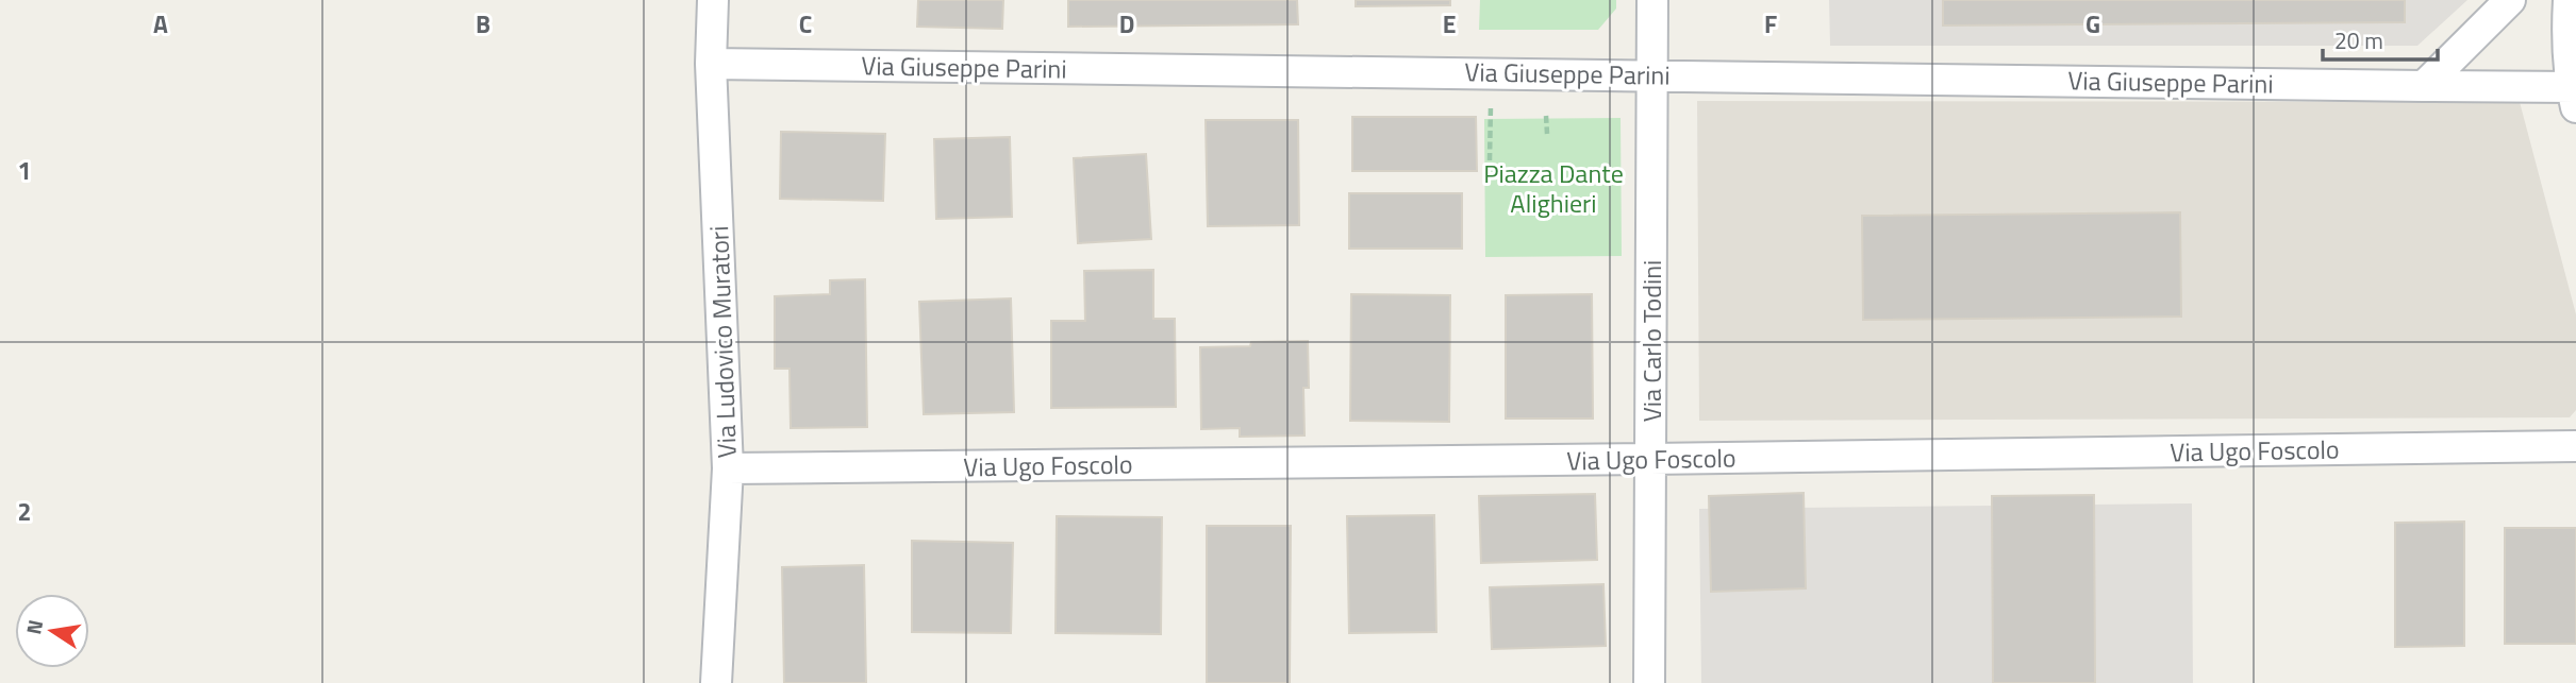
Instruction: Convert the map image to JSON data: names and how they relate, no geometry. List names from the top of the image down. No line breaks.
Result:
{"streets":{"street":["Via Giuseppe Parini","Via Carlo Todini","Via Ludovico Muratori","Via Ugo Foscolo"]},"crossings":[["Via Giuseppe Parini","Via Carlo Todini"],["Via Giuseppe Parini","Via Ludovico Muratori"],["Via Carlo Todini","Via Ugo Foscolo"],["Via Ludovico Muratori","Via Ugo Foscolo"]],"parks":["Piazza Dante Alighieri"],"scale_bar":"20 m","north":"left","grid":{"columns":["A","B","C","D","E","F","G"],"rows":["1","2"]}}
